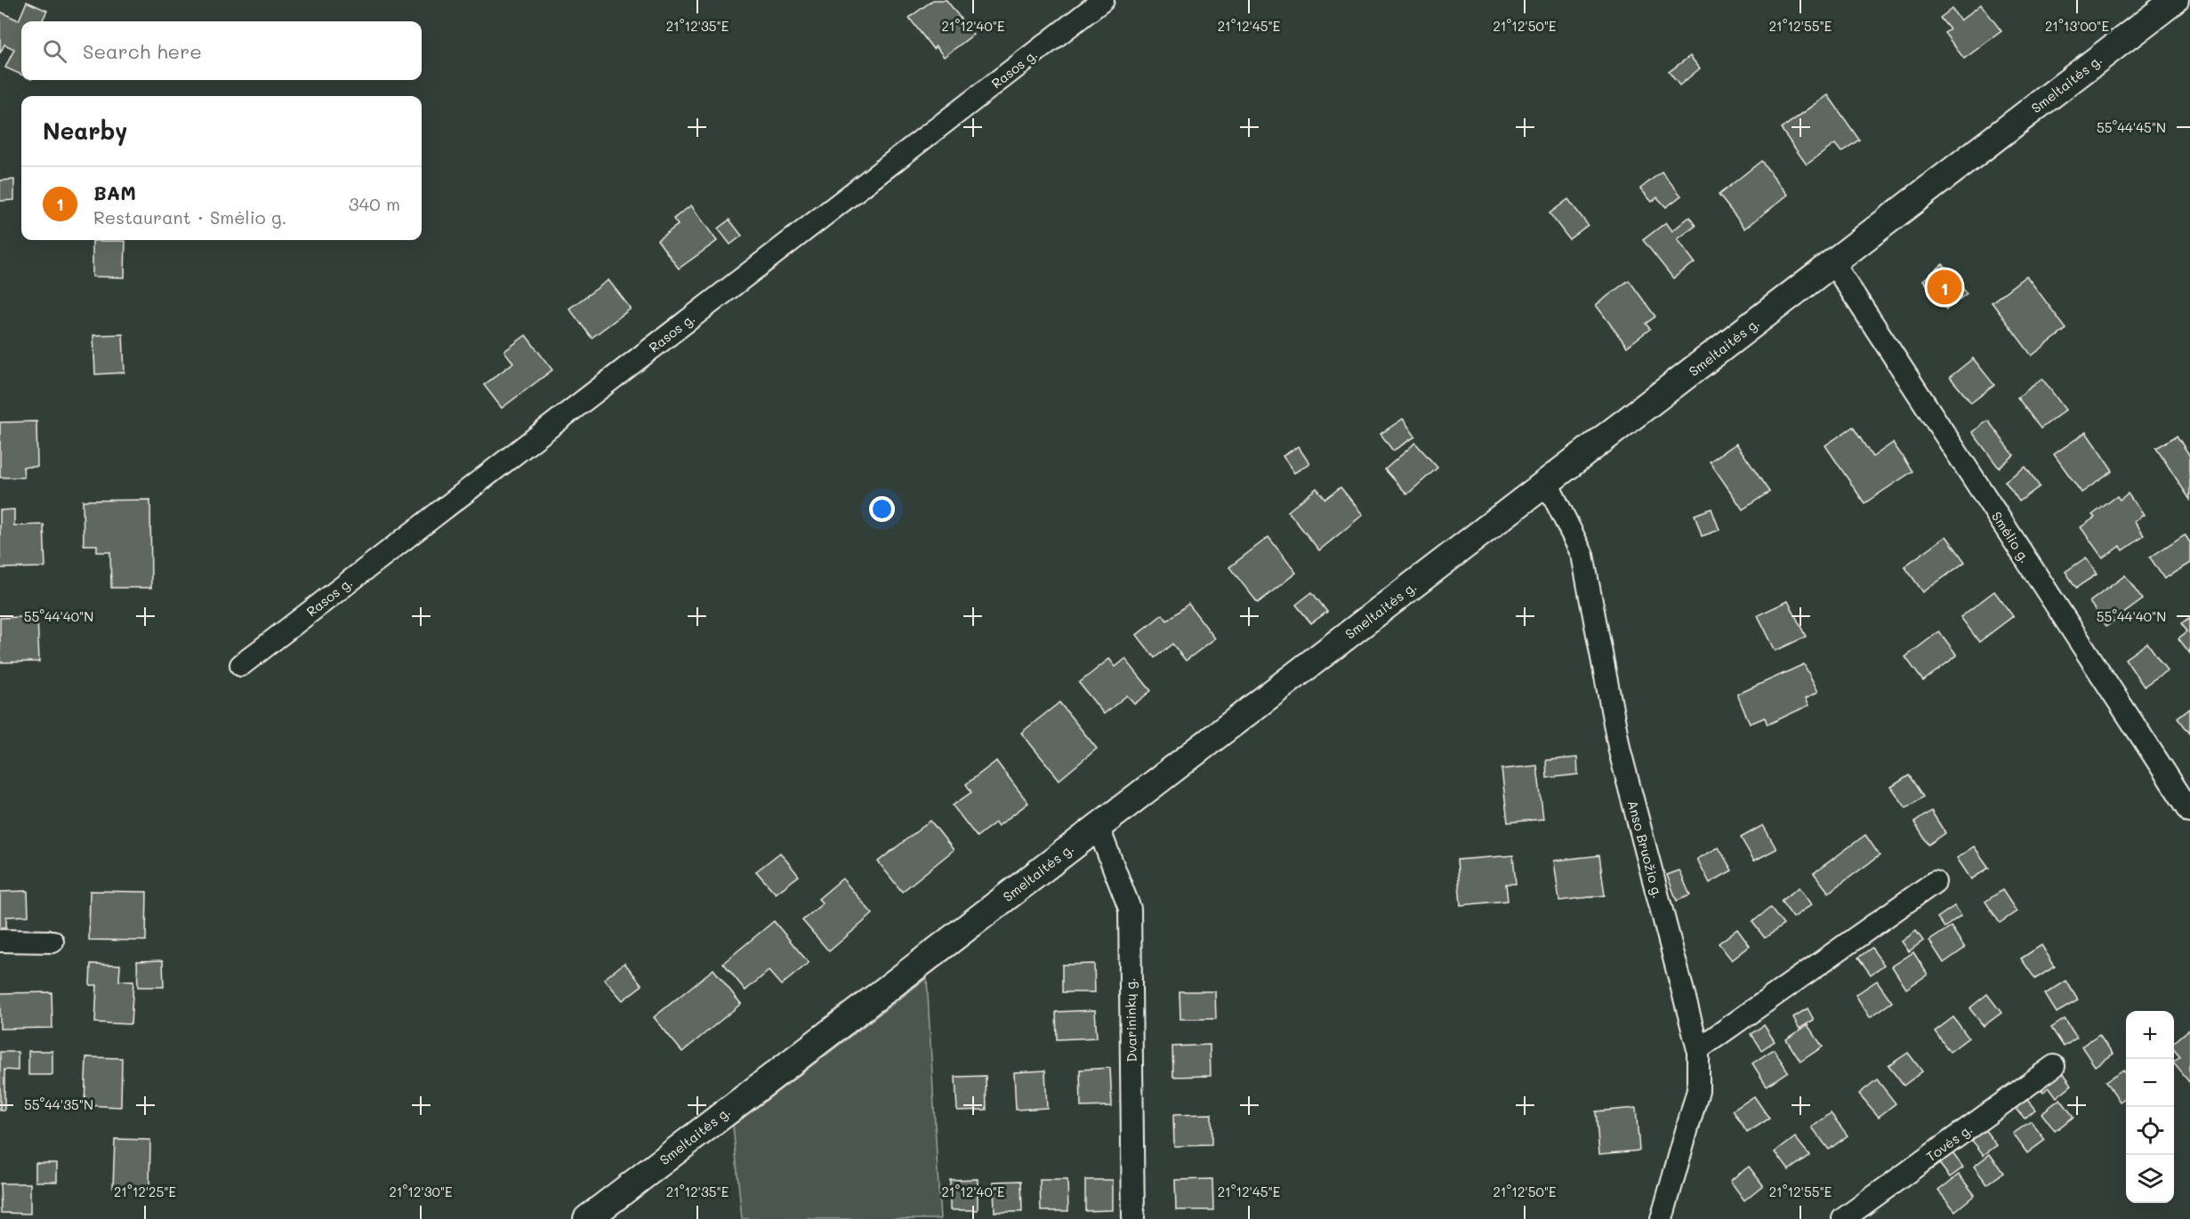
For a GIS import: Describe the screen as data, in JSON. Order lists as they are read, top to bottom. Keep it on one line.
{"streets":{"main road":["Smeltaitės g."],"street":["Rasos g.","Smėlio g.","Anso Bruožio g.","Dvarininkų g.","Tovės g."]},"crossings":[["Smeltaitės g.","Smėlio g."],["Smeltaitės g.","Anso Bruožio g."],["Smeltaitės g.","Dvarininkų g."]],"page":{"search":"Search here","heading":"Nearby","list":[{"mark":"1","name":"BAM","note":"Restaurant · Smėlio g.","value":"340 m"}],"pins":"1","map_buttons":["+","−"]},"coordinates":["21°12'35\"E","21°12'40\"E","21°12'45\"E","21°12'50\"E","21°12'55\"E","21°13'00\"E","55°44'45\"N","55°44'40\"N","55°44'35\"N","21°12'25\"E","21°12'30\"E"]}
